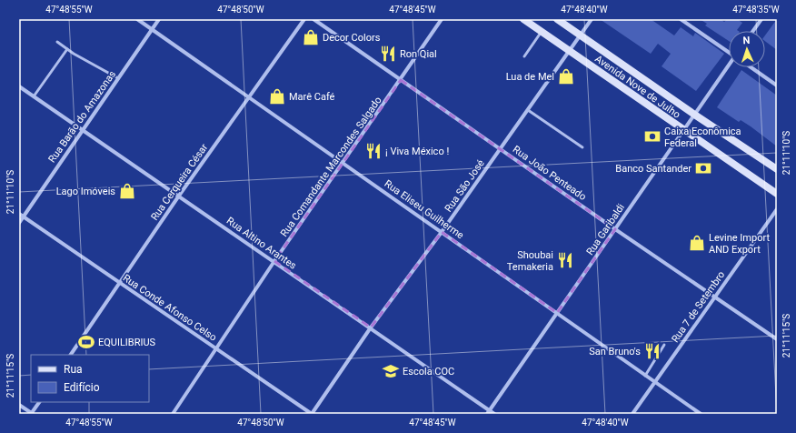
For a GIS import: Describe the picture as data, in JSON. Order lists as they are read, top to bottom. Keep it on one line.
{"streets":{"main road":["Avenida Nove de Julho"],"street":["Rua Barão do Amazonas","Rua Comandante Marcondes Salgado","Rua João Penteado","Rua Cerqueira César","Rua São José","Rua Eliseu Guilherme","Rua Garibaldi","Rua Altino Arantes","Rua 7 de Setembro","Rua Conde Afonso Celso"]},"crossings":[["Avenida Nove de Julho","Rua São José"],["Avenida Nove de Julho","Rua Garibaldi"],["Rua Barão do Amazonas","Rua Eliseu Guilherme"],["Rua Barão do Amazonas","Rua Altino Arantes"],["Rua Barão do Amazonas","Rua Conde Afonso Celso"],["Rua Comandante Marcondes Salgado","Rua João Penteado"],["Rua Comandante Marcondes Salgado","Rua Eliseu Guilherme"],["Rua Comandante Marcondes Salgado","Rua Altino Arantes"],["Rua Comandante Marcondes Salgado","Rua Conde Afonso Celso"],["Rua João Penteado","Rua São José"],["Rua João Penteado","Rua Garibaldi"],["Rua João Penteado","Rua 7 de Setembro"],["Rua Cerqueira César","Rua Eliseu Guilherme"],["Rua Cerqueira César","Rua Altino Arantes"],["Rua Cerqueira César","Rua Conde Afonso Celso"],["Rua São José","Rua Eliseu Guilherme"],["Rua São José","Rua Altino Arantes"],["Rua São José","Rua Conde Afonso Celso"],["Rua Eliseu Guilherme","Rua Garibaldi"],["Rua Eliseu Guilherme","Rua 7 de Setembro"],["Rua Garibaldi","Rua Altino Arantes"]],"places":{"shop":["Decor Colors","Lua de Mel","Marê Café","Lago Imóveis","Levine Import AND Export"],"restaurant":["Ron Qial","¡ Viva México !","Shoubai Temakeria","San Bruno's"],"bank":["Caixa Econômica Federal","Banco Santander"],"sports":["EQUILIBRIUS"],"school or university":["Escola COC"]},"legend":["Rua","Edifício"],"north":"top","coordinates":["47°48'55\"W","47°48'50\"W","47°48'45\"W","47°48'40\"W","47°48'35\"W","21°11'10\"S","21°11'15\"S"]}
